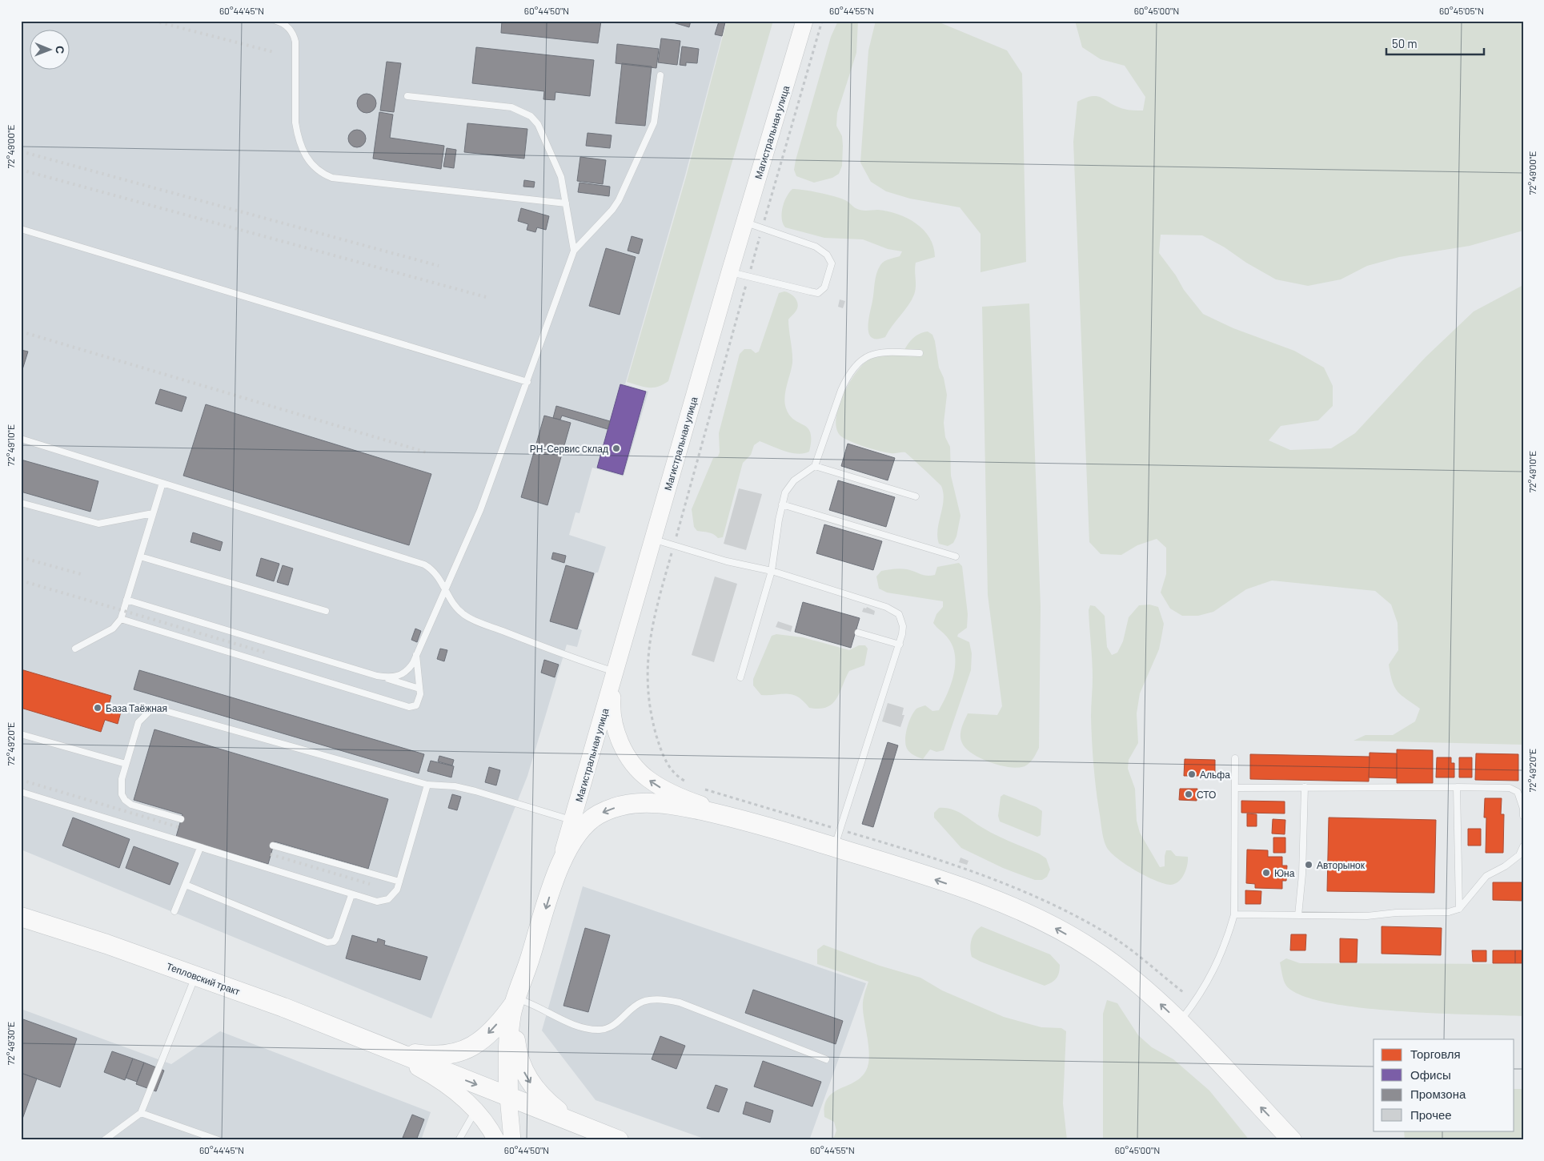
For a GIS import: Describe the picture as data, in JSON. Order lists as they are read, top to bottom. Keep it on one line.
{"streets":{"main road":["Магистральная улица","Тепловский тракт"]},"places":["РН-Сервис Cклад","База Таёжная","Альфа","СТО","Авторынок","Юна"],"legend":["Торговля","Офисы","Промзона","Прочее"],"scale_bar":"50 m","north":"right","coordinates":["60°44'45\"N","60°44'50\"N","60°44'55\"N","60°45'00\"N","60°45'05\"N","72°49'00\"E","72°49'10\"E","72°49'20\"E","72°49'30\"E"]}
